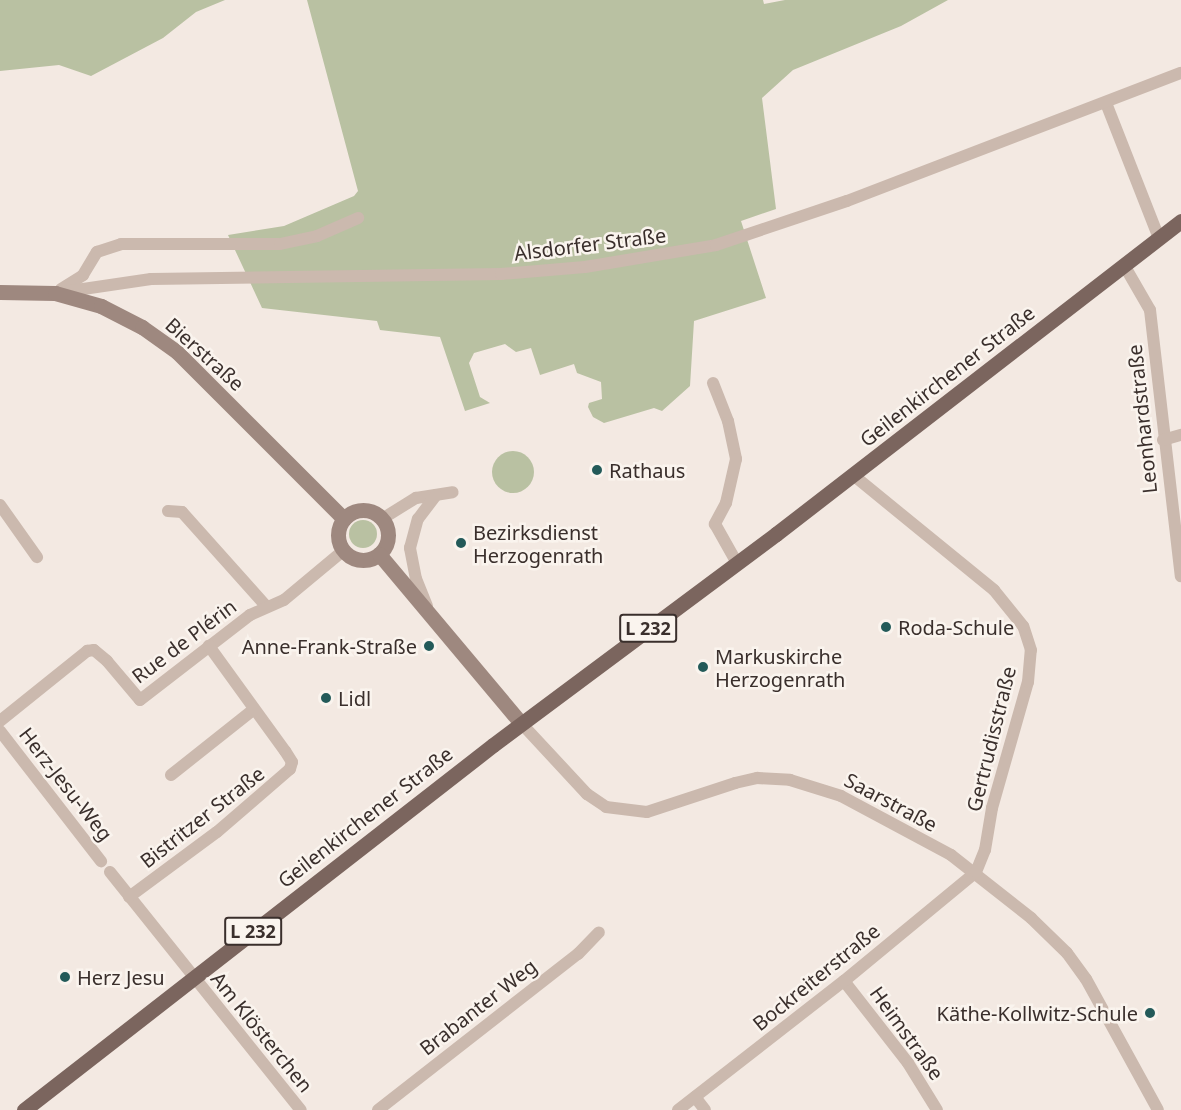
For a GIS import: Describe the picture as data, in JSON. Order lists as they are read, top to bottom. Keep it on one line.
{"streets":{"main road":["Bierstraße","Geilenkirchener Straße","L 232"],"street":["Alsdorfer Straße","Leonhardstraße","Rue de Plérin","Gertrudisstraße","Herz-Jesu-Weg","Saarstraße","Bistritzer Straße","Bockreiterstraße","Brabanter Weg","Am Klösterchen","Heimstraße"]},"crossings":[["Alsdorfer Straße","Bierstraße"],["Bierstraße","Rue de Plérin"],["Geilenkirchener Straße","Leonhardstraße"],["Geilenkirchener Straße","Gertrudisstraße"],["Geilenkirchener Straße","Herz-Jesu-Weg"],["Geilenkirchener Straße","Saarstraße"],["Geilenkirchener Straße","Am Klösterchen"],["Rue de Plérin","Bistritzer Straße"],["Gertrudisstraße","Saarstraße"],["Gertrudisstraße","Bockreiterstraße"],["Herz-Jesu-Weg","Bistritzer Straße"],["Herz-Jesu-Weg","Am Klösterchen"],["Saarstraße","Bockreiterstraße"],["Bockreiterstraße","Heimstraße"]],"places":["Rathaus","Bezirksdienst Herzogenrath","Roda-Schule","Anne-Frank-Straße","Markuskirche Herzogenrath","Lidl","Herz Jesu","Käthe-Kollwitz-Schule"]}
